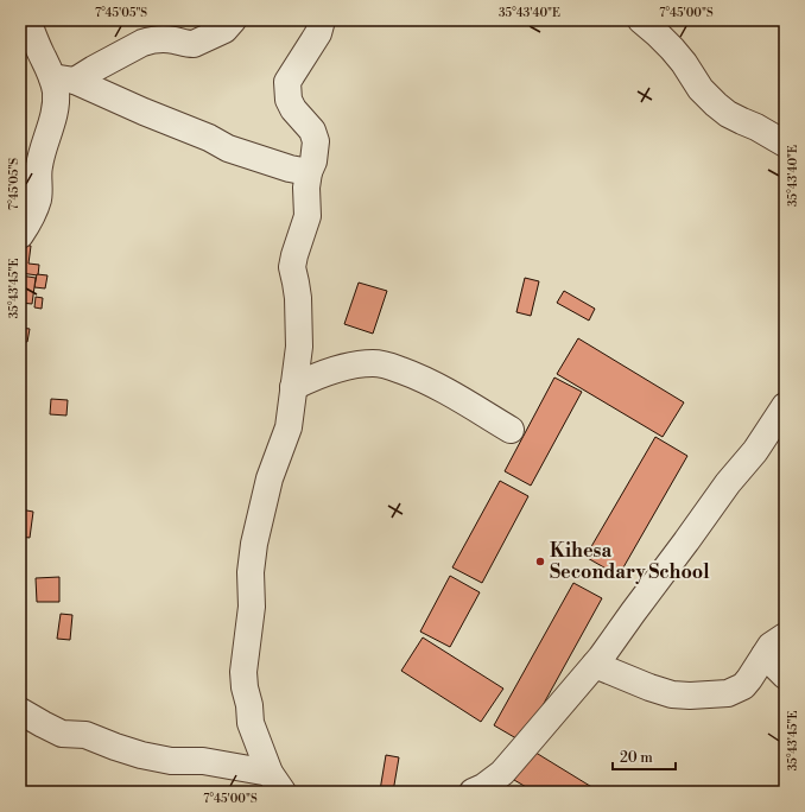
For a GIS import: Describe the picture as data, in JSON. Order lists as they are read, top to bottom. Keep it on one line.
{"places":["Kihesa Secondary School"],"scale_bar":"20 m","coordinates":["7°45'05\"S","35°43'40\"E","7°45'00\"S","35°43'45\"E"]}
